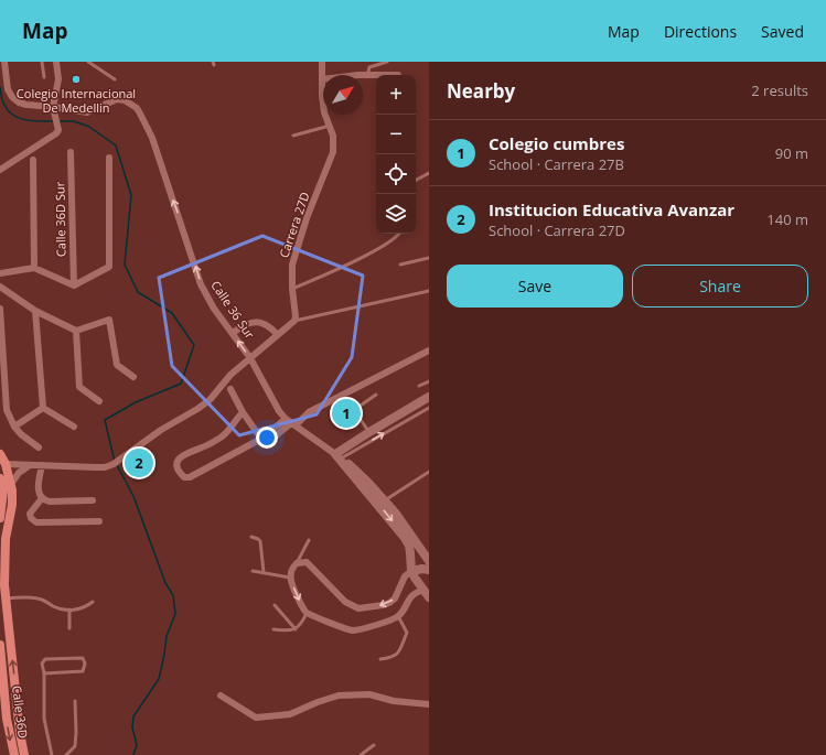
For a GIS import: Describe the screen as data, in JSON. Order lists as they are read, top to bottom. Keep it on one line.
{"streets":{"main road":["Calle 36D"],"street":["Calle 36D Sur","Carrera 27D","Calle 36 Sur"]},"places":["Colegio Internacional De Medellin"],"north":"top right","page":{"header":"Map","nav":["Map","Directions","Saved"],"heading":["Nearby","2 results"],"map_buttons":["+","−"],"list":[{"mark":"1","name":"Colegio cumbres","note":"School · Carrera 27B","value":"90 m"},{"mark":"2","name":"Institucion Educativa Avanzar","note":"School · Carrera 27D","value":"140 m"}],"buttons":["Save","Share"],"pins":["1","2"]}}
